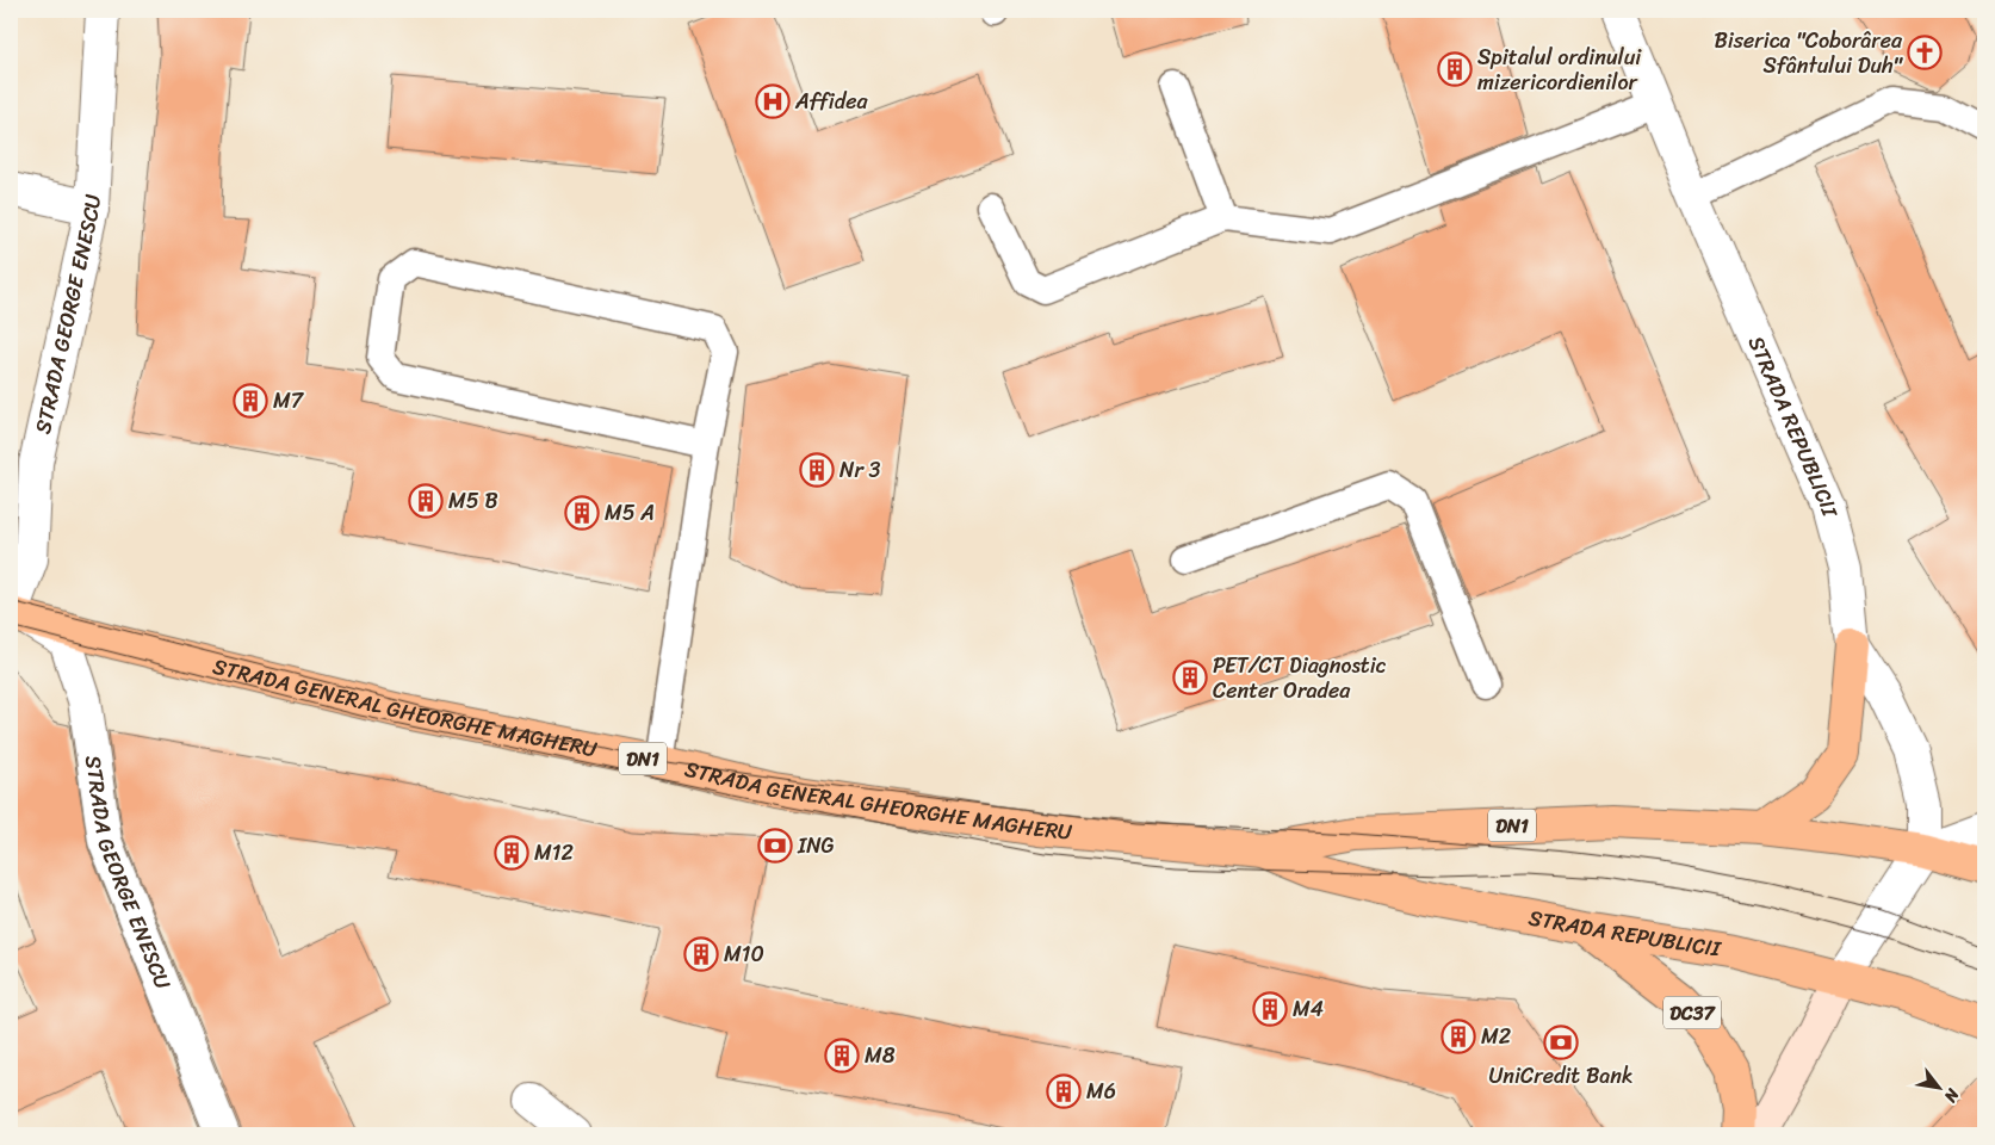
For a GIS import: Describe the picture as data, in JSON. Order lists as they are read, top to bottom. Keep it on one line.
{"streets":{"main road":["STRADA REPUBLICII","STRADA GENERAL GHEORGHE MAGHERU","DN1","DC37"],"street":["STRADA GEORGE ENESCU"]},"crossings":[["STRADA GEORGE ENESCU","STRADA GENERAL GHEORGHE MAGHERU"],["STRADA REPUBLICII","STRADA GENERAL GHEORGHE MAGHERU"],["STRADA REPUBLICII","DN1"],["STRADA REPUBLICII","DC37"],["STRADA GENERAL GHEORGHE MAGHERU","DN1"]],"places":{"church":["Biserica \"Coborârea Sfântului Duh\""],"building":["Spitalul ordinului mizericordienilor","M7","Nr 3","M5 B","M5 A","PET/CT Diagnostic Center Oradea","M12","M10","M4","M2","M8","M6"],"hospital":["Affidea"],"bank":["ING","UniCredit Bank"]},"north":"bottom right"}
